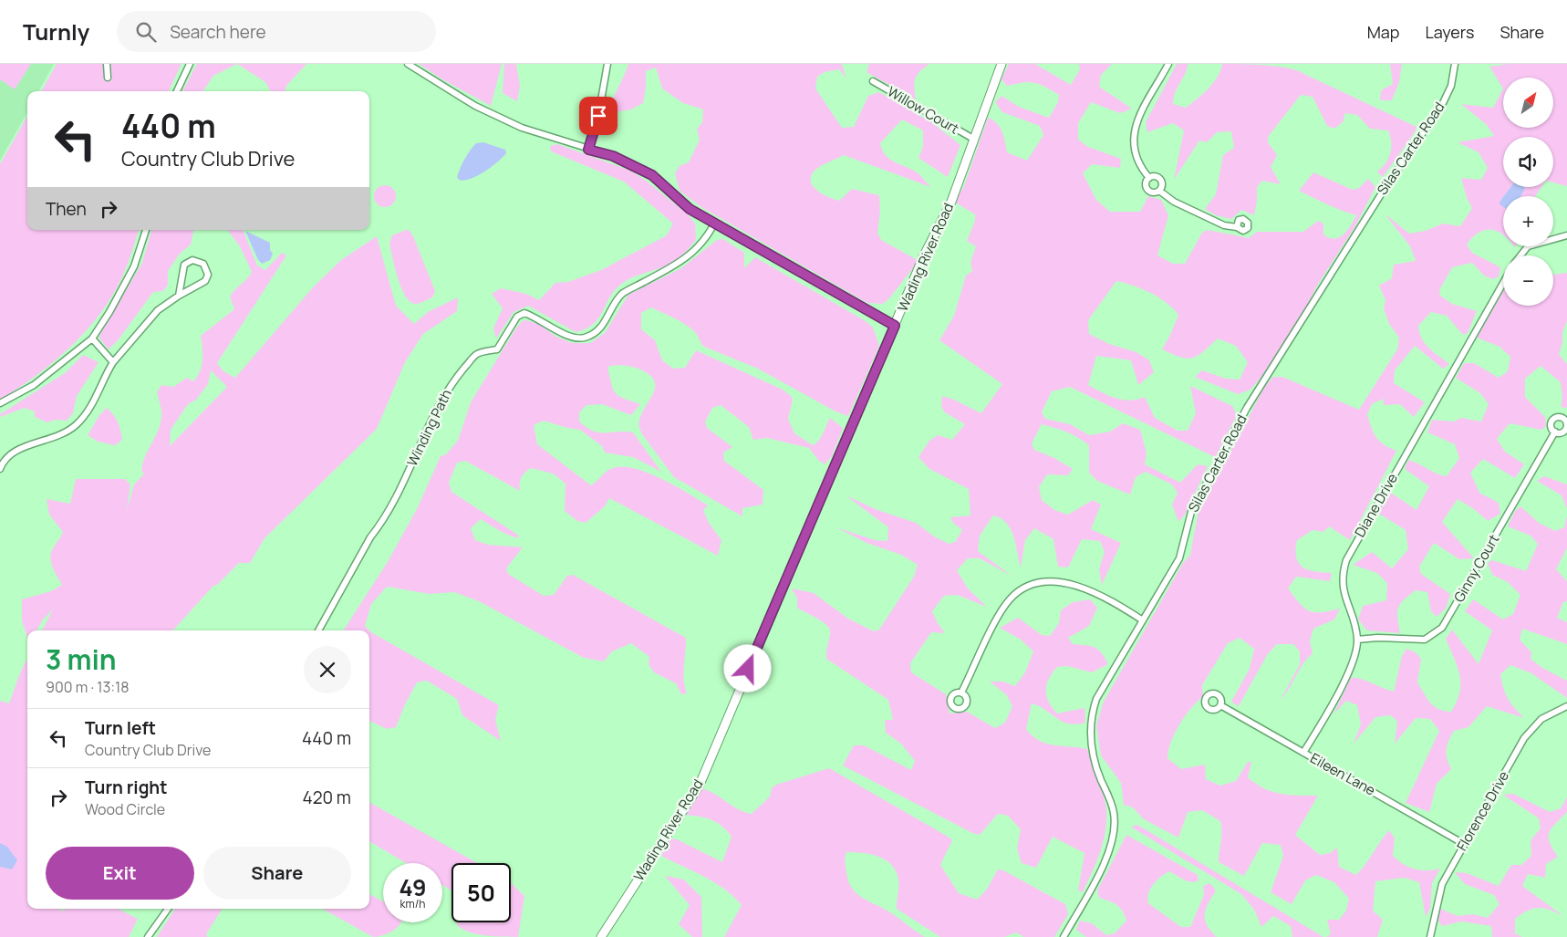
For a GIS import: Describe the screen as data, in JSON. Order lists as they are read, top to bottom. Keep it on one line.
{"streets":{"main road":["Wading River Road"],"street":["Willow Court","Silas Carter Road","Winding Path","Diane Drive","Ginny Court","Eileen Lane","Florence Drive"]},"crossings":[["Willow Court","Wading River Road"],["Diane Drive","Ginny Court"],["Diane Drive","Eileen Lane"],["Eileen Lane","Florence Drive"]],"north":"top right","page":{"header":"Turnly","search":"Search here","nav":["Map","Layers","Share"],"map_buttons":["+","−"],"turn":["440 m","Country Club Drive"],"then":"Then","heading":["3 min","900 m · 13:18"],"list":[{"name":"Turn left","note":"Country Club Drive","value":"440 m"},{"name":"Turn right","note":"Wood Circle","value":"420 m"}],"buttons":["Exit","Share"],"speed":"49 km/h","limit":"50"}}
